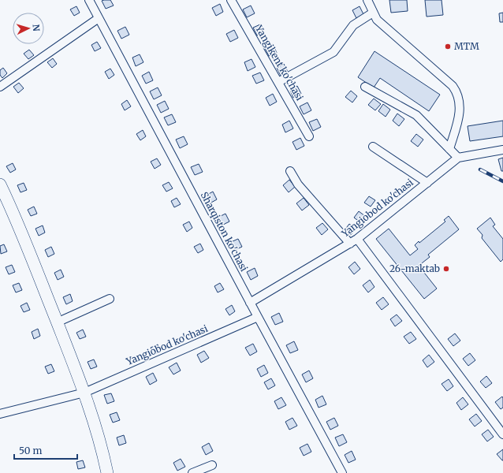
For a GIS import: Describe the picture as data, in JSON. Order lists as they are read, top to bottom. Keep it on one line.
{"streets":{"street":["Yangikent ko'chasi","Yangiobod ko'chasi","Sharqiston ko'chasi"]},"crossings":[["Yangiobod ko'chasi","Sharqiston ko'chasi"]],"places":["MTM","26-maktab"],"scale_bar":"50 m","north":"right"}
